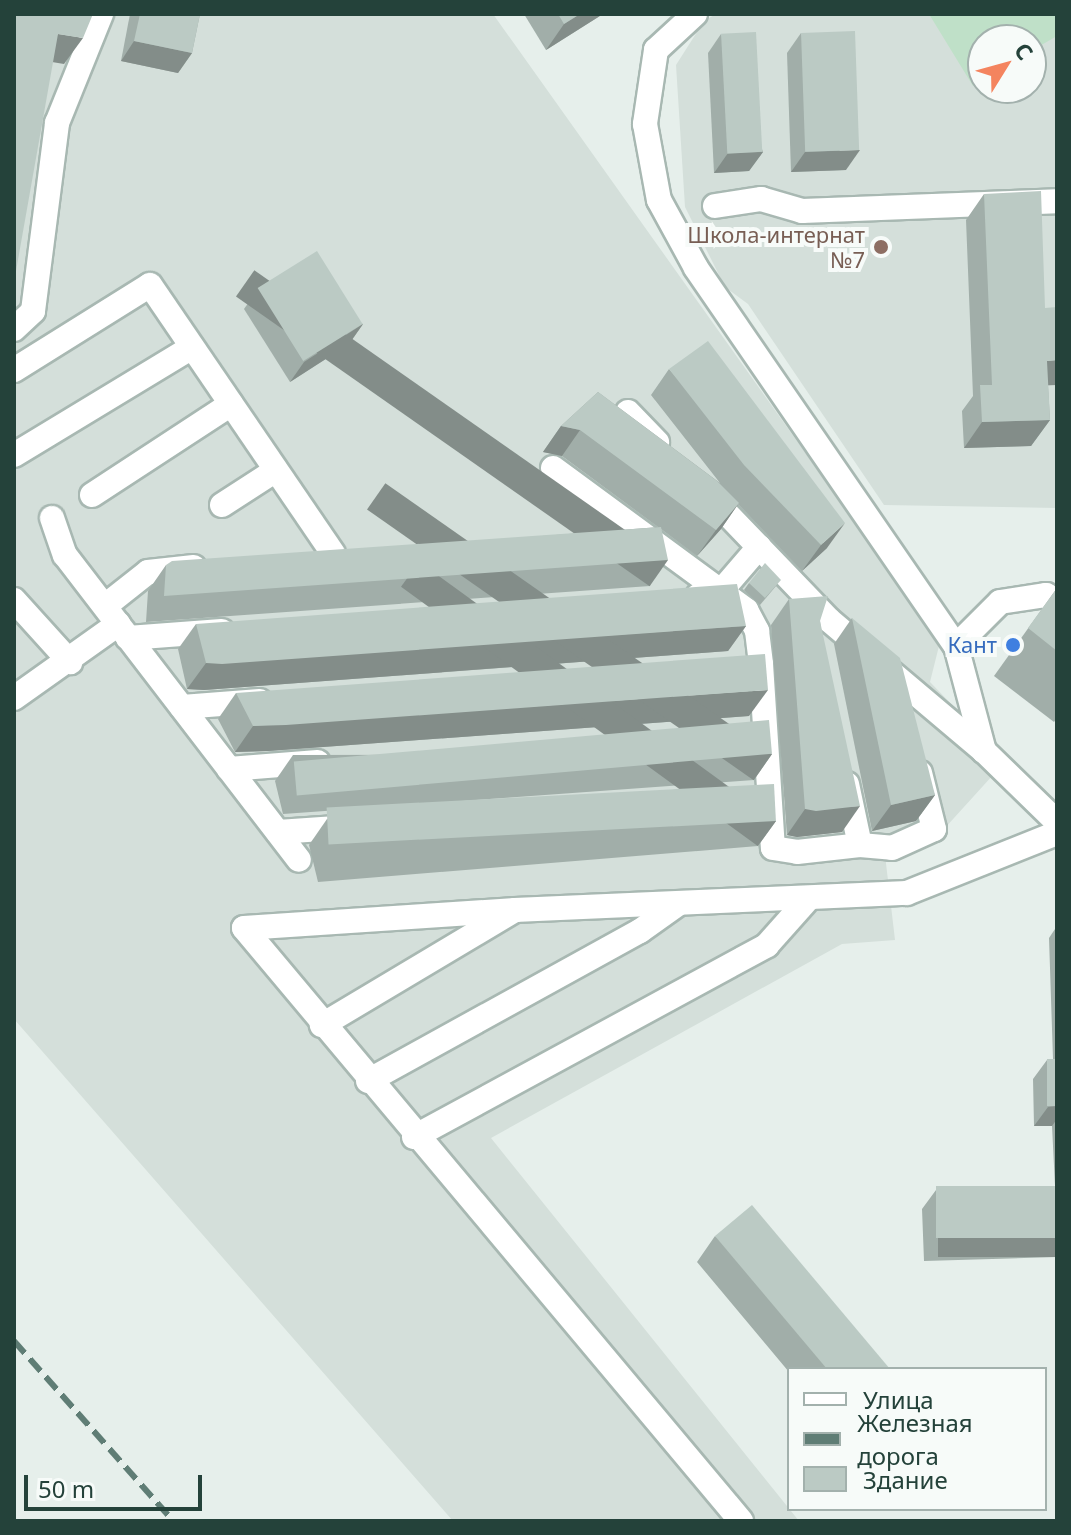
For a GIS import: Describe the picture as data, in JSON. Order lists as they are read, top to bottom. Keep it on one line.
{"places":["Школа-интернат №7","Кант"],"legend":["Улица","Железная дорога","Здание"],"scale_bar":"50 m","north":"top right"}
